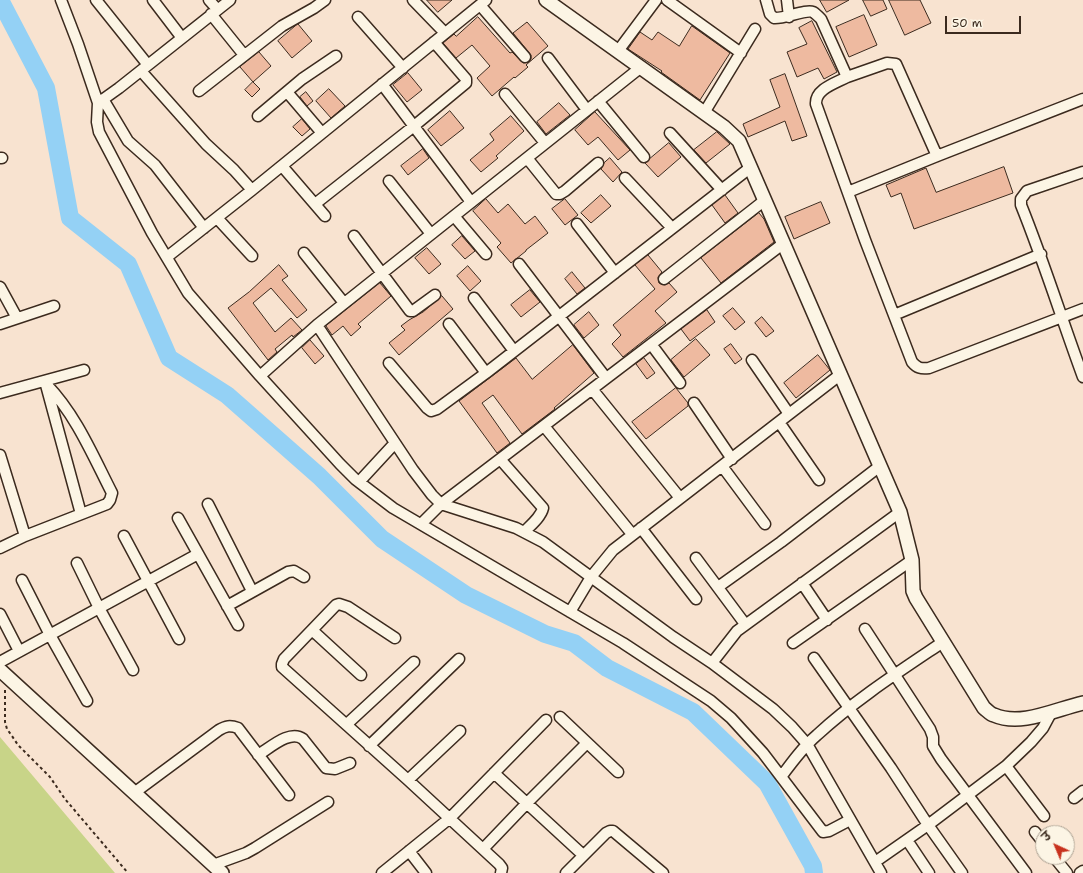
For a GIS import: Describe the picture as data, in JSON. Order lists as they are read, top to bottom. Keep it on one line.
{"scale_bar":"50 m","north":"top left"}
